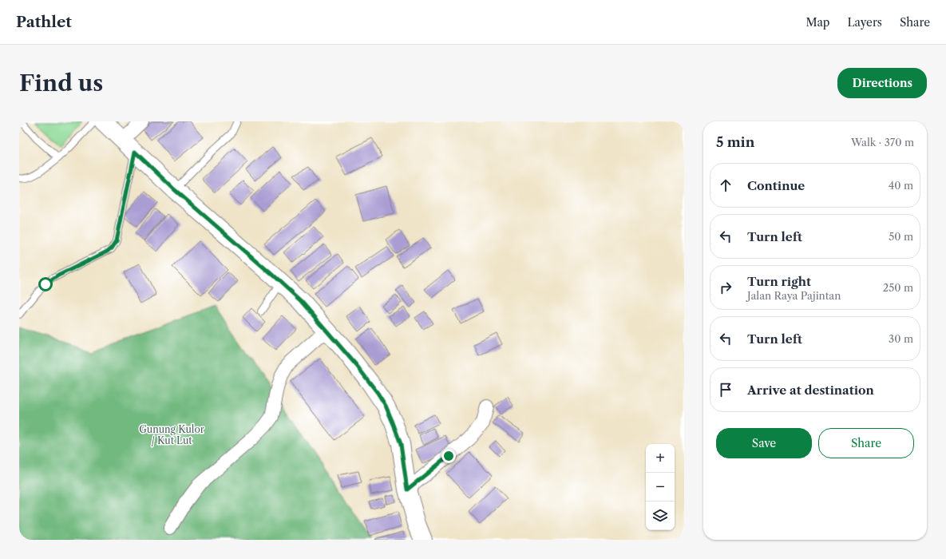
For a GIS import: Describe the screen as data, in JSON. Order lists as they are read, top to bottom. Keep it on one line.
{"parks":["Gunung Kulor / Kut Lut"],"page":{"header":"Pathlet","nav":["Map","Layers","Share"],"buttons":["Directions",["Save","Share"]],"title":"Find us","heading":["5 min","Walk · 370 m"],"list":[["Continue","40 m"],["Turn left","50 m"],["Turn right","Jalan Raya Pajintan","250 m"],["Turn left","30 m"],"Arrive at destination"],"map_buttons":["+","−"]}}
